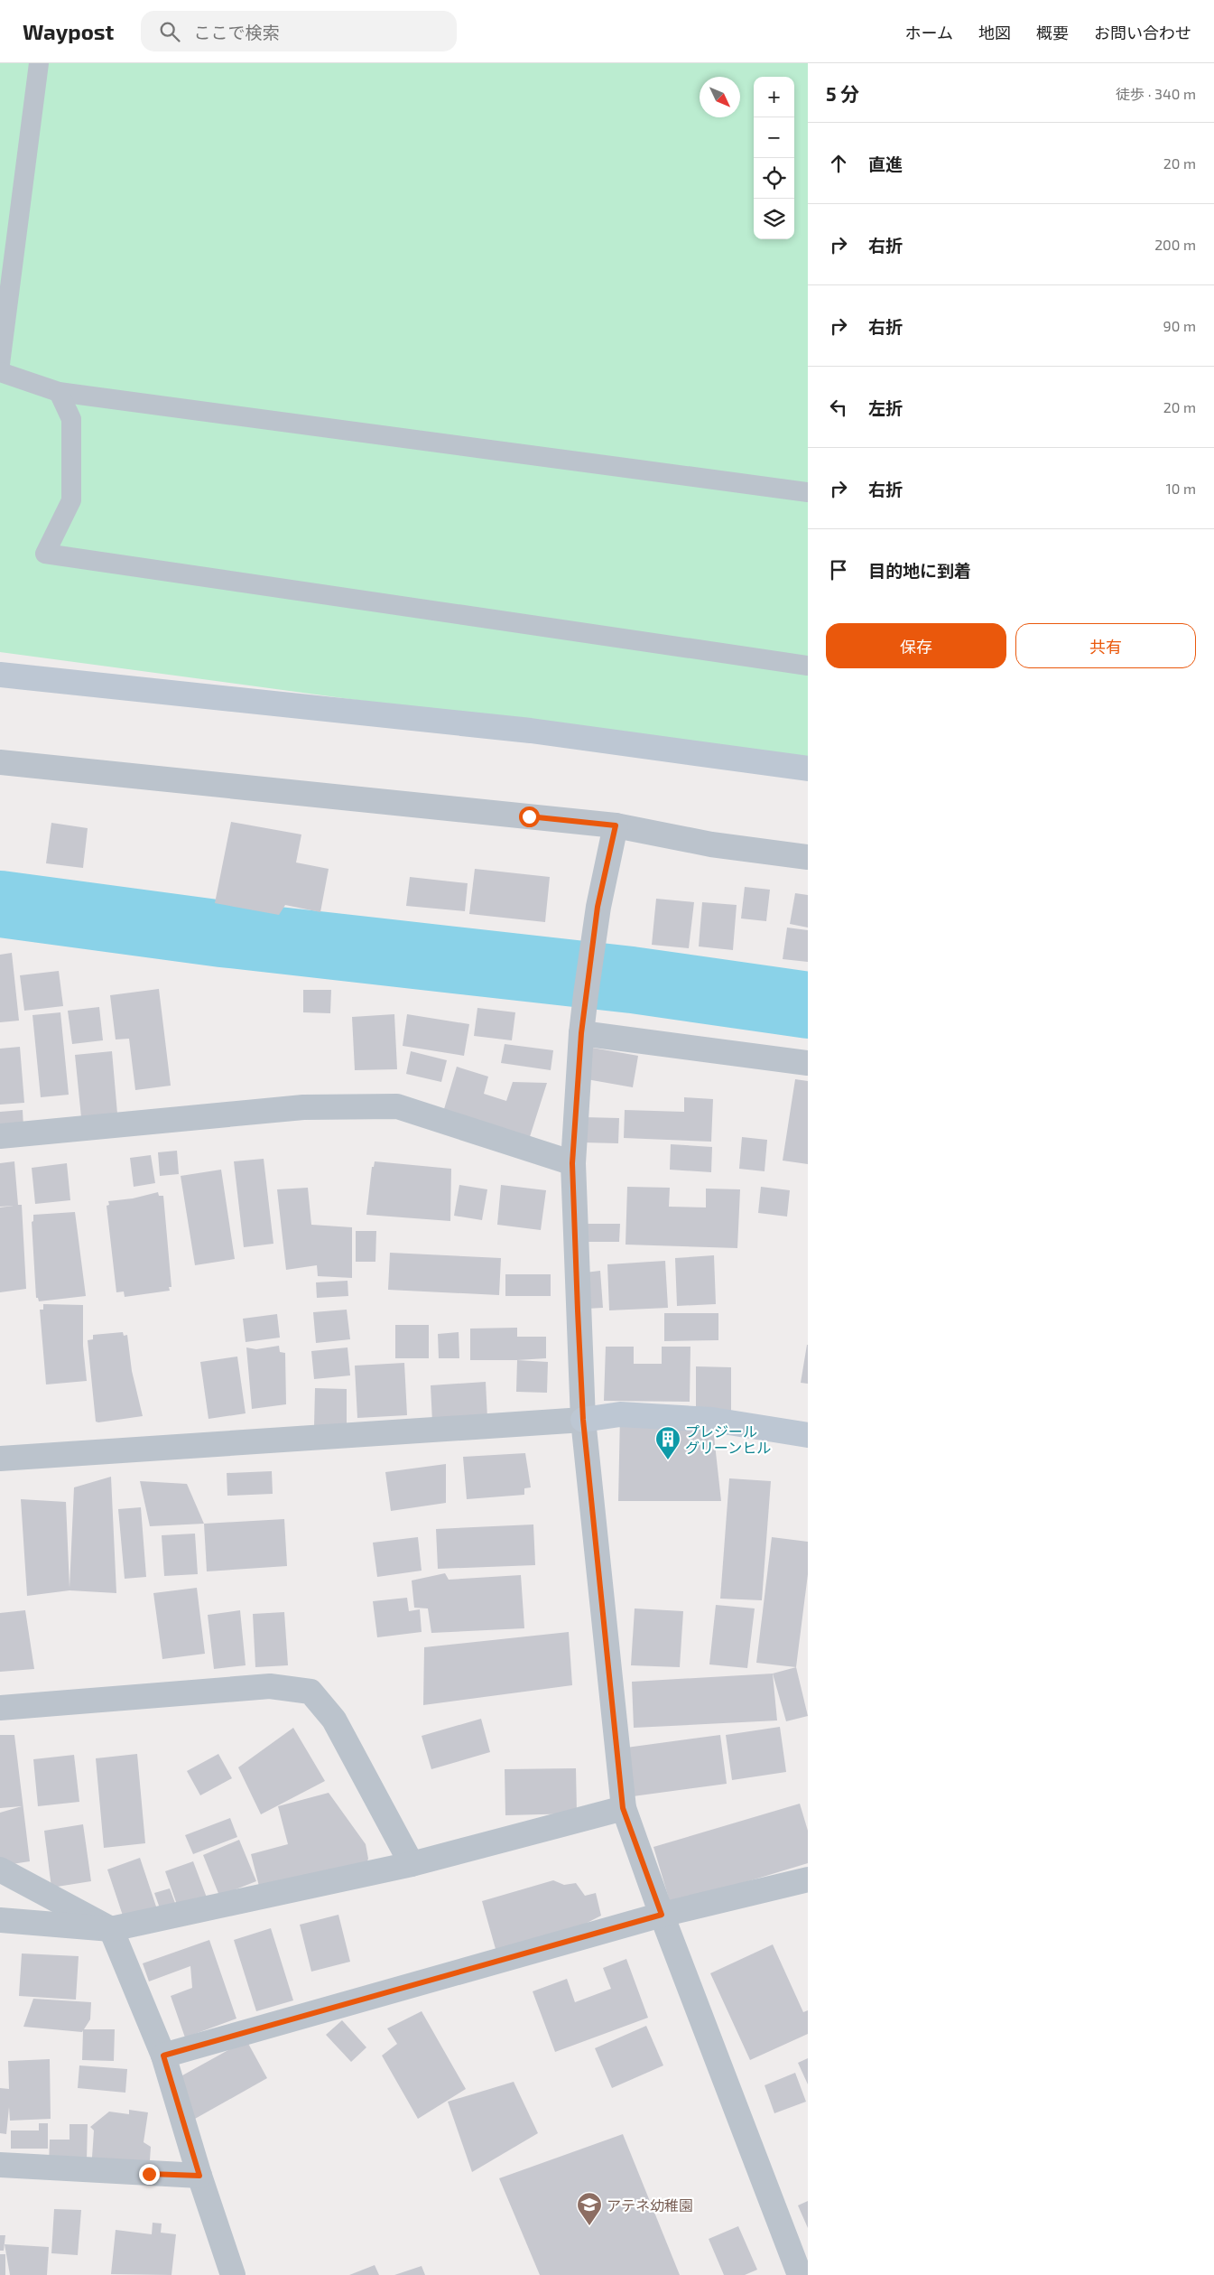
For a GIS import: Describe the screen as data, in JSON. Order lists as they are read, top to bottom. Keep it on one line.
{"places":{"building":["プレジール グリーンヒル"],"school or university":["アテネ幼稚園"]},"north":"bottom right","page":{"header":"Waypost","search":"ここで検索","nav":["ホーム","地図","概要","お問い合わせ"],"heading":["5 分","徒歩 · 340 m"],"map_buttons":["+","−"],"list":[["直進","20 m"],["右折","200 m"],["右折","90 m"],["左折","20 m"],["右折","10 m"],"目的地に到着"],"buttons":["保存","共有"]}}
